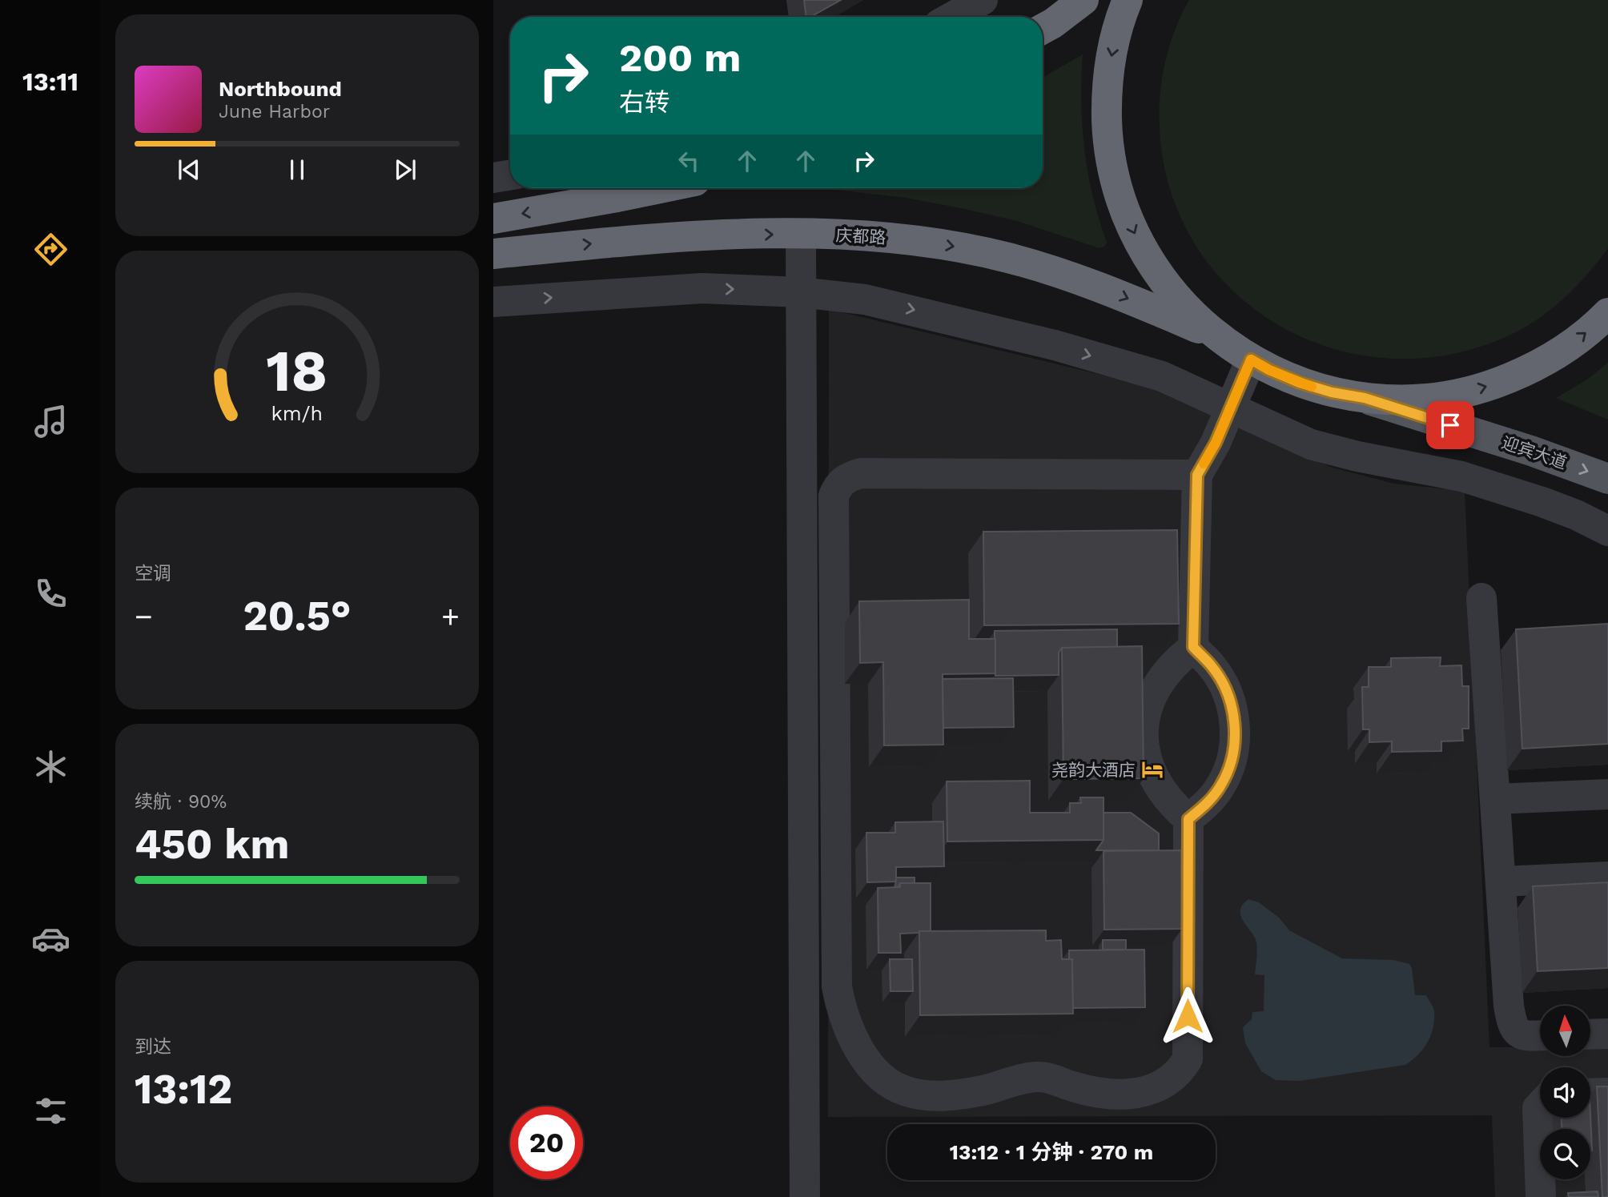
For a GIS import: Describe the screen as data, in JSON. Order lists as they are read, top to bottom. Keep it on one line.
{"streets":{"highway":["庆都路"],"main road":["迎宾大道"]},"one_way":["庆都路","迎宾大道"],"places":{"hotel":["尧韵大酒店"]},"north":"top","page":{"tabs":"13:11","turn":["200 m","右转"],"song":["Northbound","June Harbor"],"tile":["空调",["续航 · 90%","450 km"],["到达","13:12"]],"heat":["−","20.5°","+"],"limit":"20","trip":"13:12 · 1 分钟 · 270 m","gauge":["18","km/h"]}}
